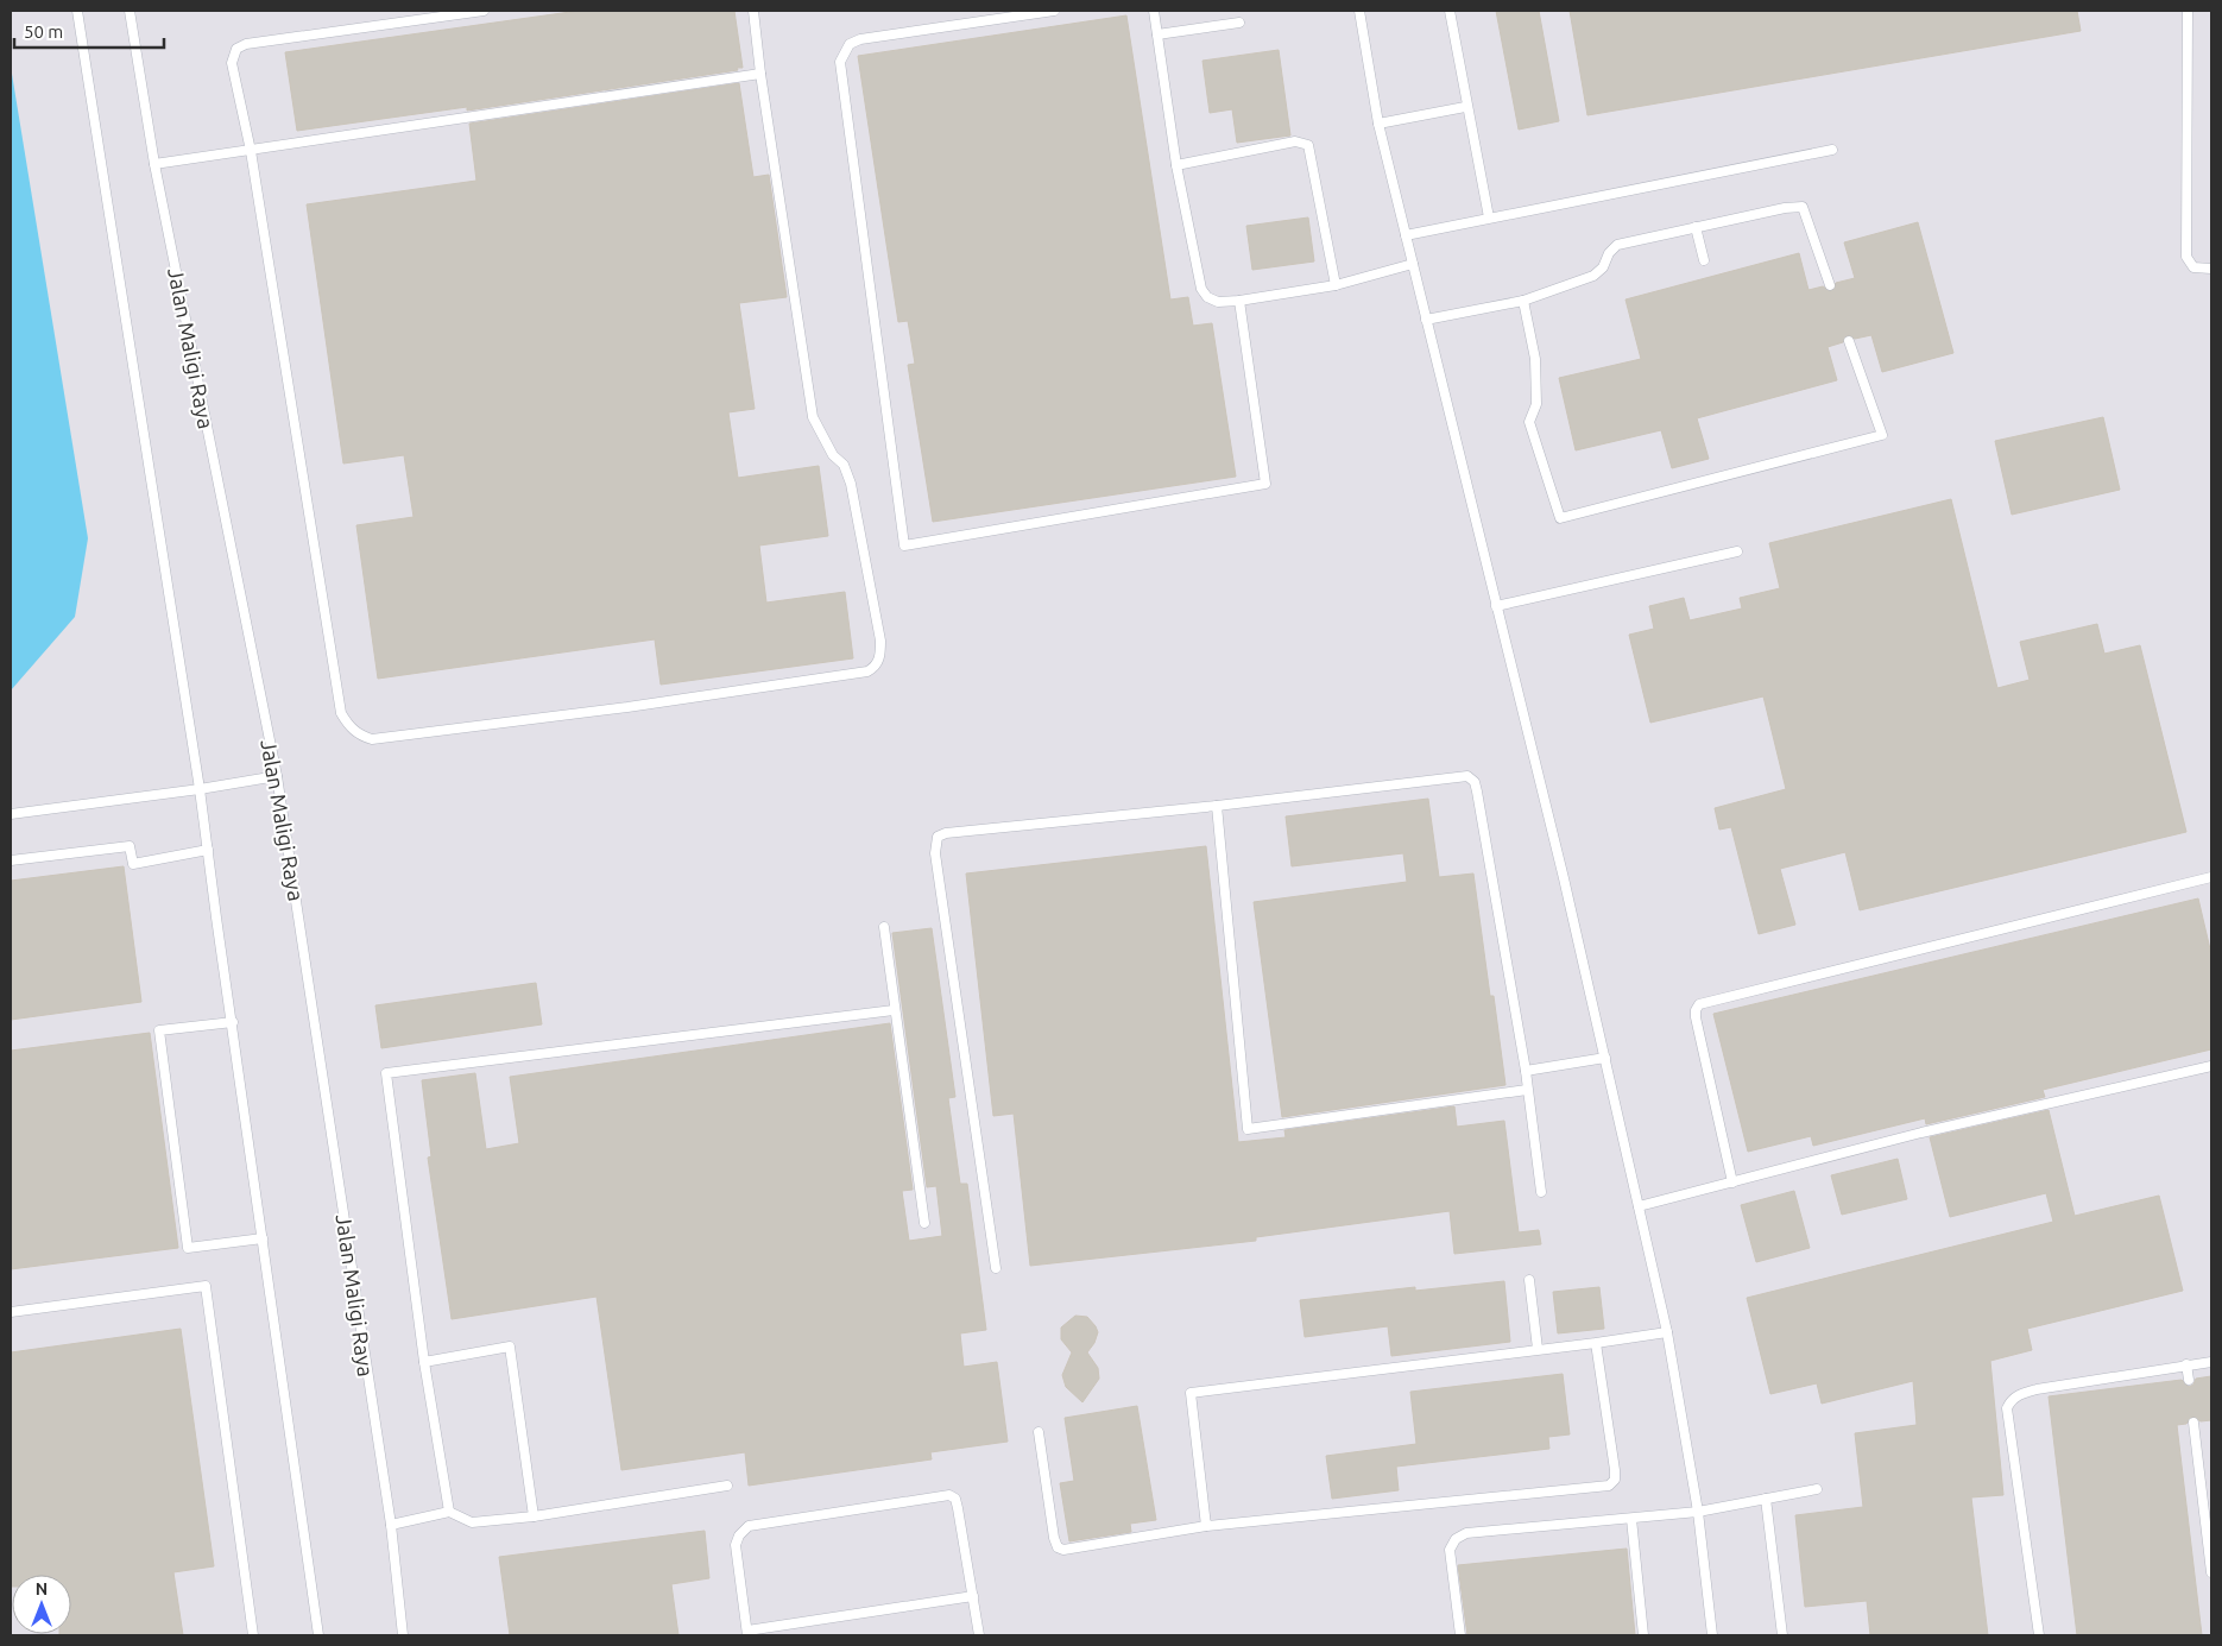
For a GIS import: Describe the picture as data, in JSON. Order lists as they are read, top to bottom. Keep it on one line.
{"streets":{"lane":["Jalan Maligi Raya"]},"scale_bar":"50 m","north":"top"}
